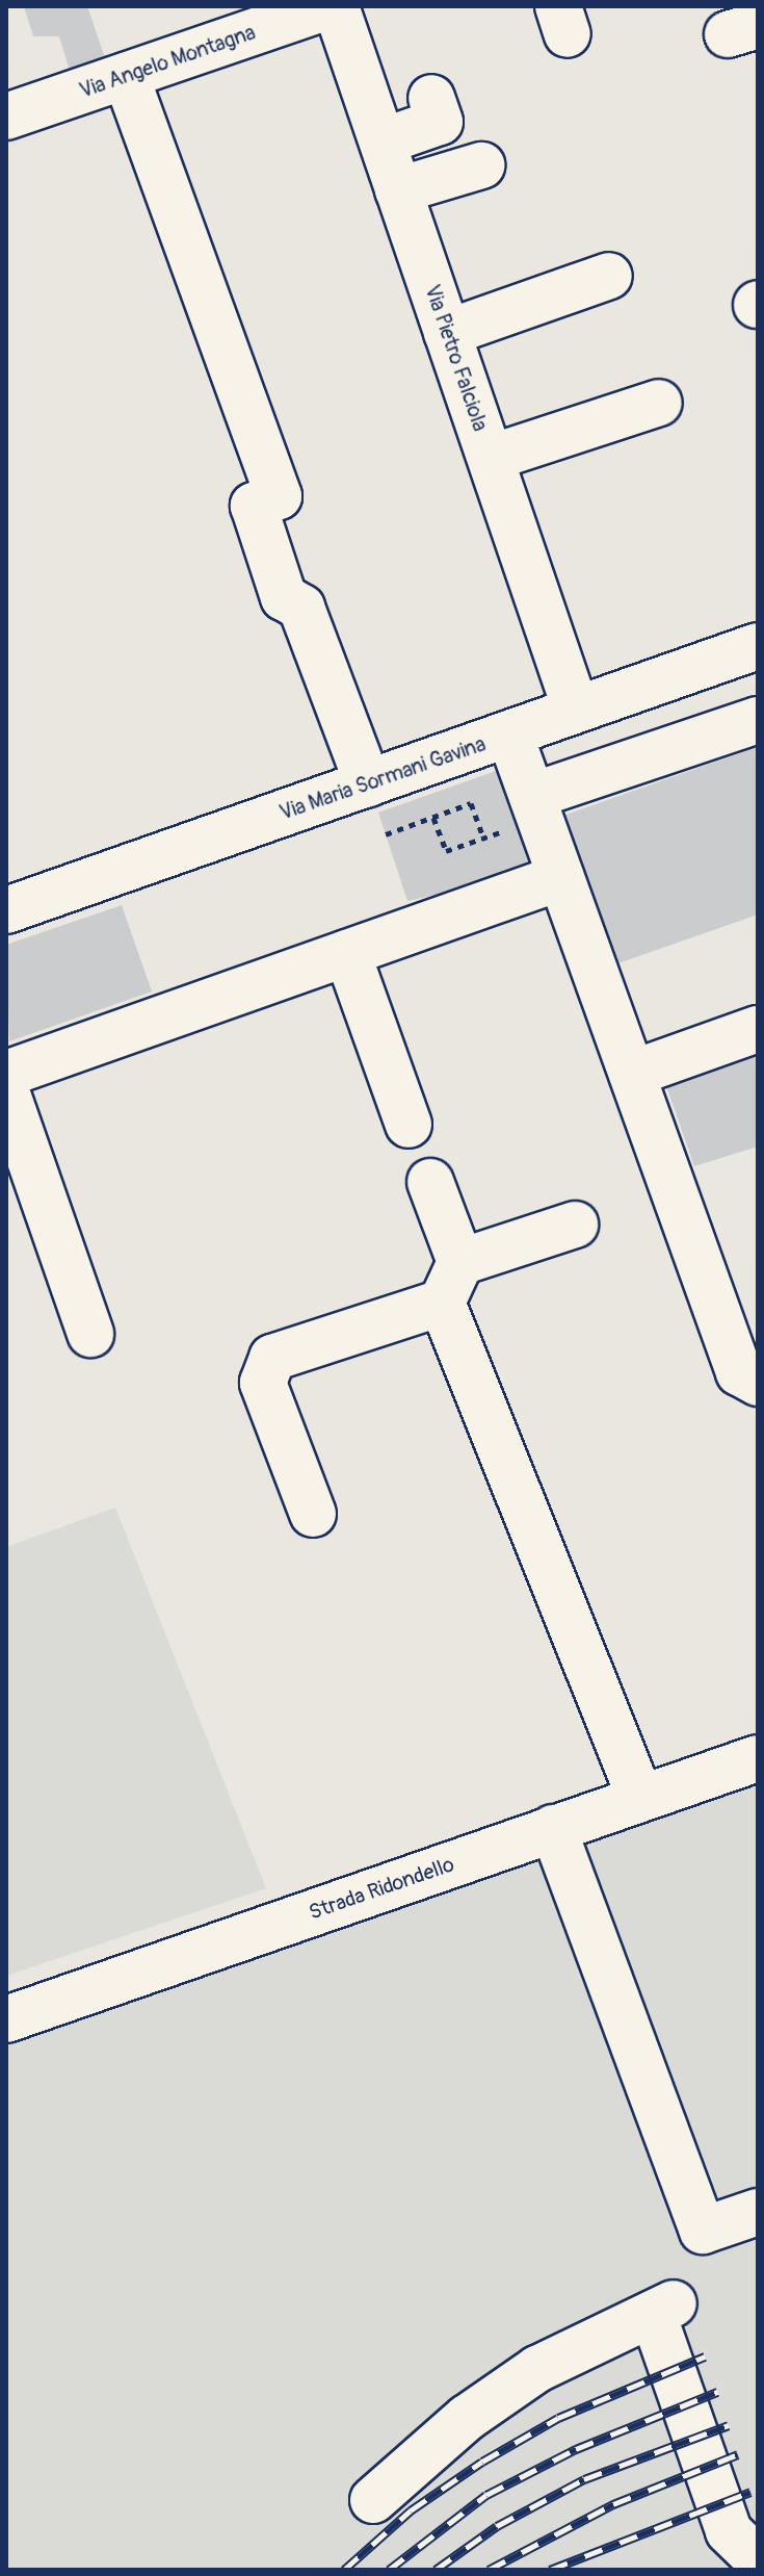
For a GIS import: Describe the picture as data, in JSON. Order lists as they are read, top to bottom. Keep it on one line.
{"streets":{"street":["Via Angelo Montagna","Via Pietro Falciola","Via Maria Sormani Gavina","Strada Ridondello"]},"crossings":[["Via Pietro Falciola","Via Maria Sormani Gavina"]]}
